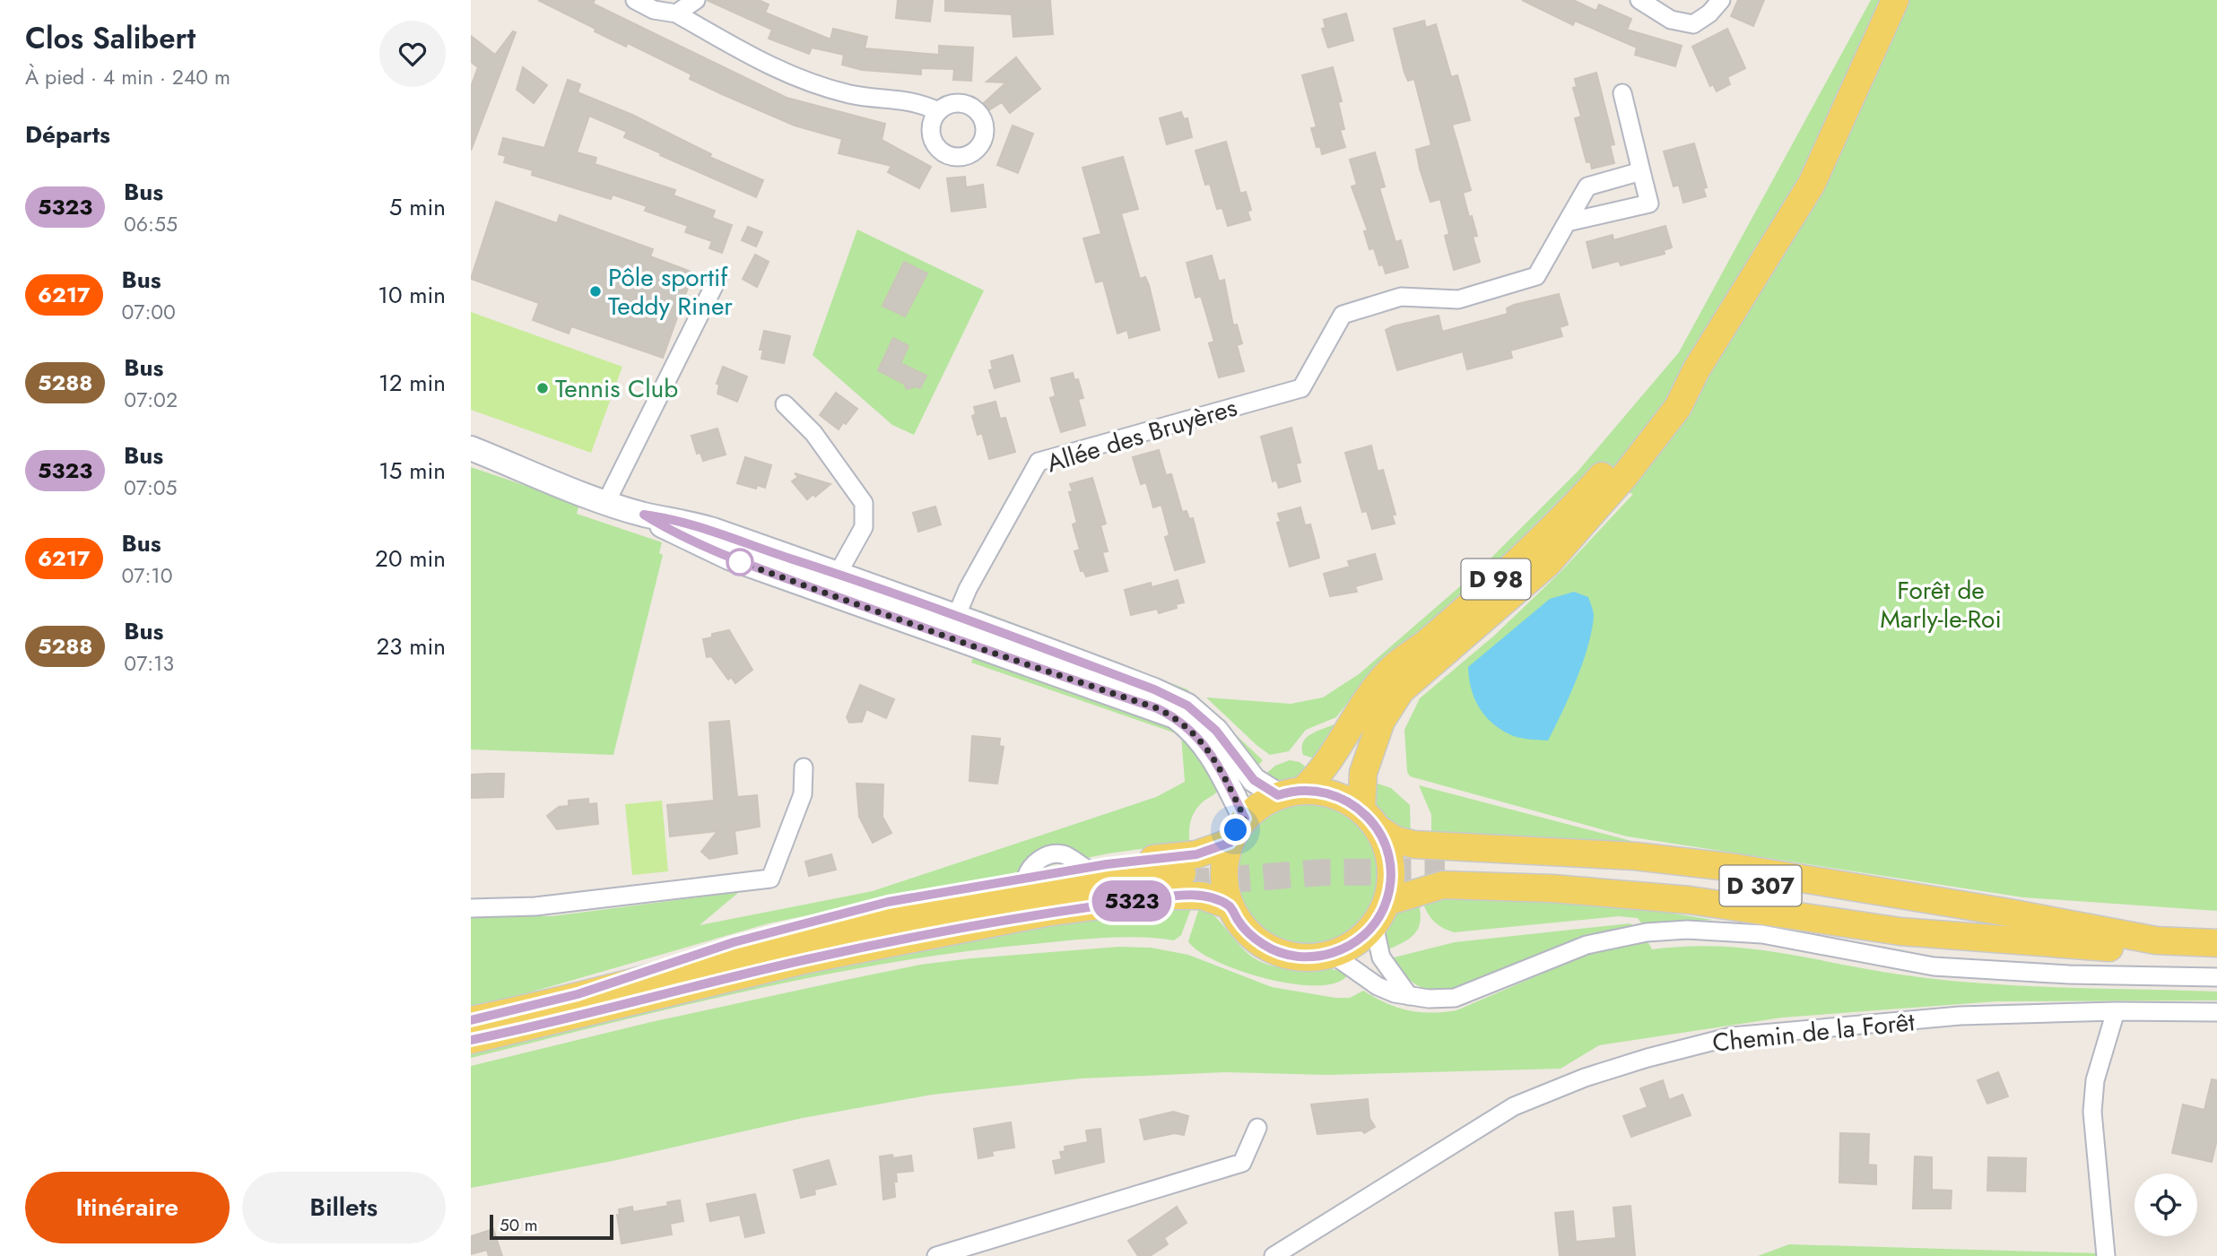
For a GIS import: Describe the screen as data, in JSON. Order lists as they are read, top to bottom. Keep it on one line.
{"streets":{"main road":["D 98","D 307"],"street":["Allée des Bruyères","Chemin de la Forêt"]},"parks":["Forêt de Marly-le-Roi"],"places":["Pôle sportif Teddy Riner","Tennis Club"],"lines":["bus line 5323"],"scale_bar":"50 m","page":{"heading":[["Clos Salibert","À pied · 4 min · 240 m"],"Départs"],"on_map":"5323","list":[{"mark":"5323","name":"Bus","note":"06:55","value":"5 min"},{"mark":"6217","name":"Bus","note":"07:00","value":"10 min"},{"mark":"5288","name":"Bus","note":"07:02","value":"12 min"},{"mark":"5323","name":"Bus","note":"07:05","value":"15 min"},{"mark":"6217","name":"Bus","note":"07:10","value":"20 min"},{"mark":"5288","name":"Bus","note":"07:13","value":"23 min"}],"buttons":["Itinéraire","Billets"],"scale":"50 m"}}
